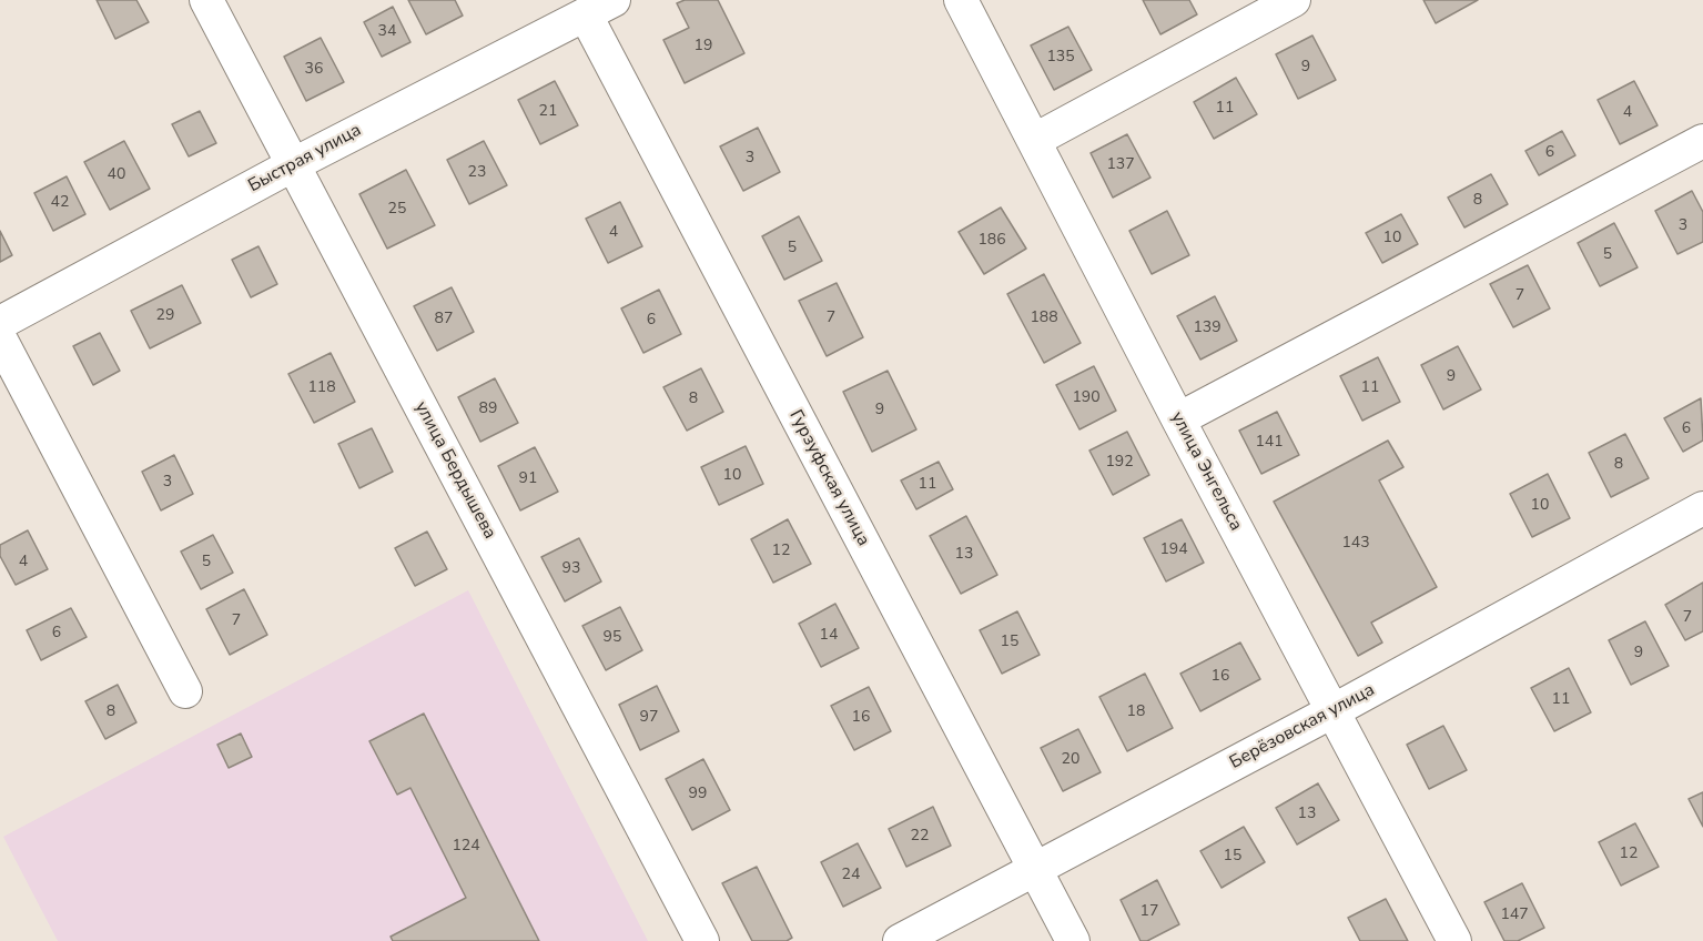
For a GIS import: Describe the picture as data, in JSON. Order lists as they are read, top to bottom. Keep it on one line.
{"streets":{"street":["Быстрая улица","улица Бердышева","улица Энгельса","Гурзуфская улица","Берёзовская улица"]},"crossings":[["Быстрая улица","улица Бердышева"],["Быстрая улица","Гурзуфская улица"],["улица Энгельса","Берёзовская улица"],["Гурзуфская улица","Берёзовская улица"]],"house_numbers":["34","19","135","9","36","11","21","4","6","3","137","23","40","8","42","25","3","4","10","186","5","5","7","29","7","188","87","6","139","9","118","11","190","8","89","9","6","141","192","8","10","91","3","11","10","143","194","12","13","4","5","93","7","7","6","14","95","15","9","16","11","8","18","97","16","20","99","13","22","124","12","15","24","17","147"]}
